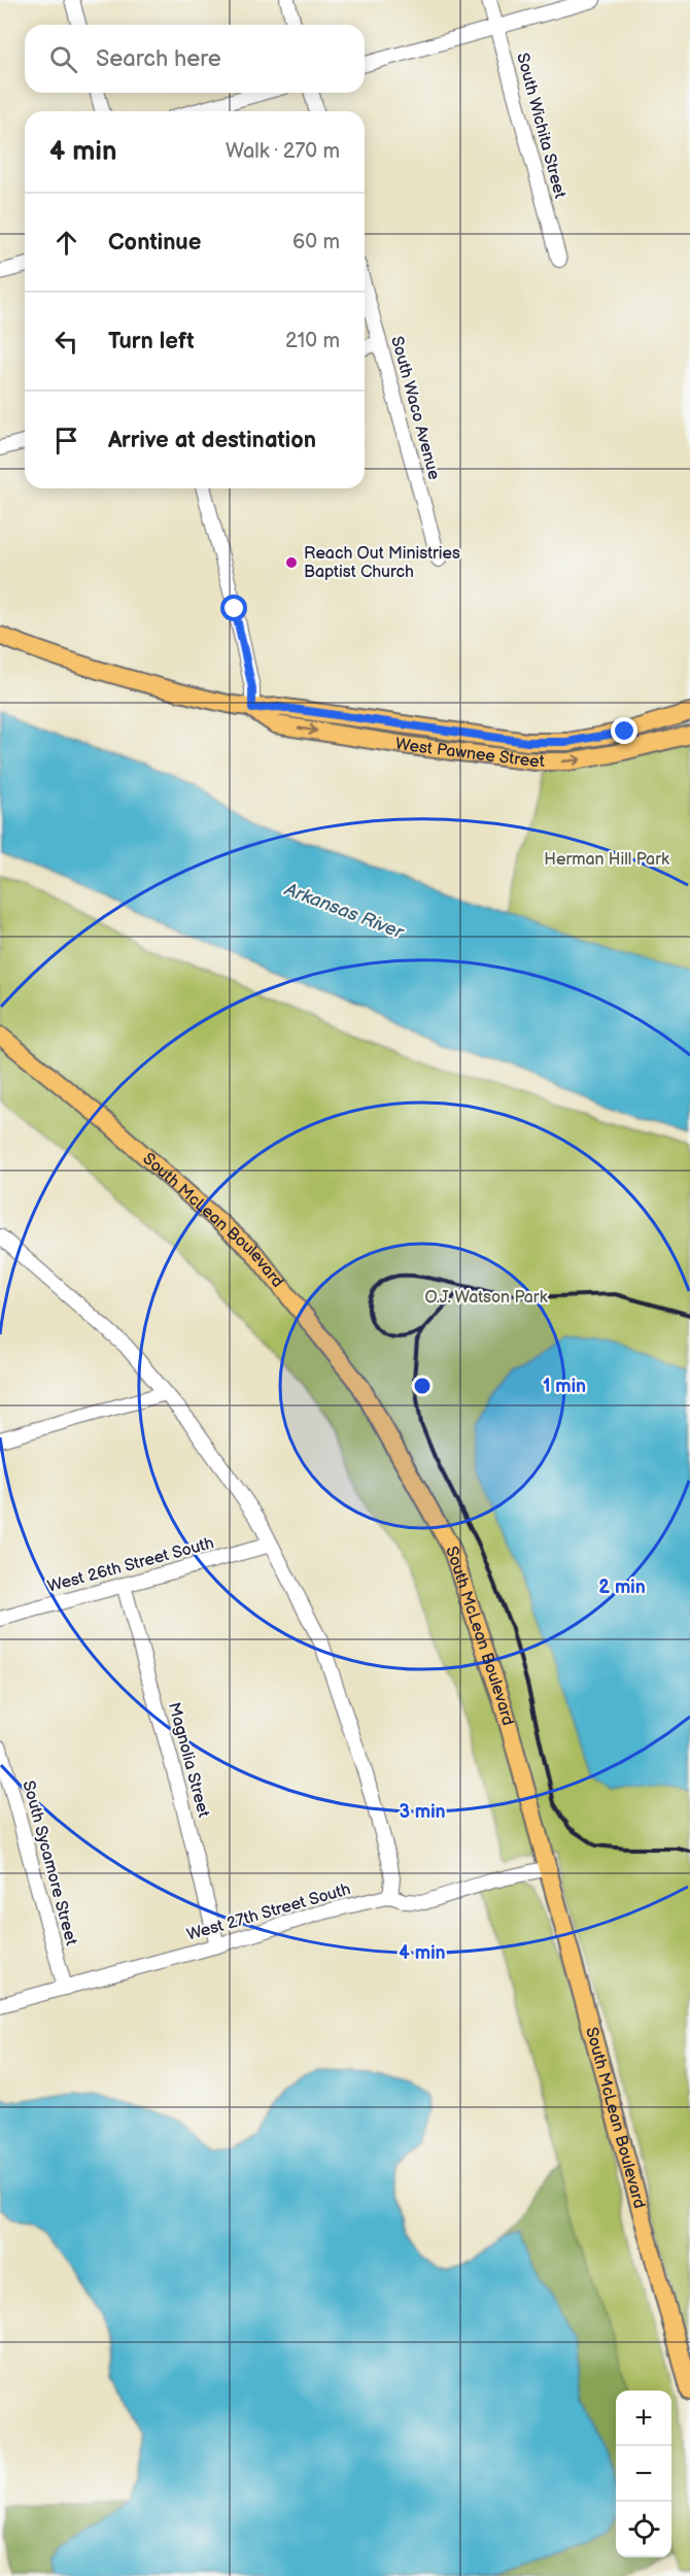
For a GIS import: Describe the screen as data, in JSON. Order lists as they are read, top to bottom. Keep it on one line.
{"streets":{"main road":["West Pawnee Street","South McLean Boulevard"],"street":["South Wichita Street","South Waco Avenue","West 26th Street South","Magnolia Street","South Sycamore Street","West 27th Street South"]},"crossings":[["South McLean Boulevard","West 27th Street South"],["West 26th Street South","Magnolia Street"],["Magnolia Street","West 27th Street South"],["South Sycamore Street","West 27th Street South"]],"water":["Arkansas River"],"parks":["Herman Hill Park","O.J. Watson Park"],"places":["Reach Out Ministries Baptist Church"],"page":{"search":"Search here","heading":["4 min","Walk · 270 m"],"list":[["Continue","60 m"],["Turn left","210 m"],"Arrive at destination"],"map_buttons":["+","−"]},"rings":["1 min","2 min","3 min","4 min"]}
